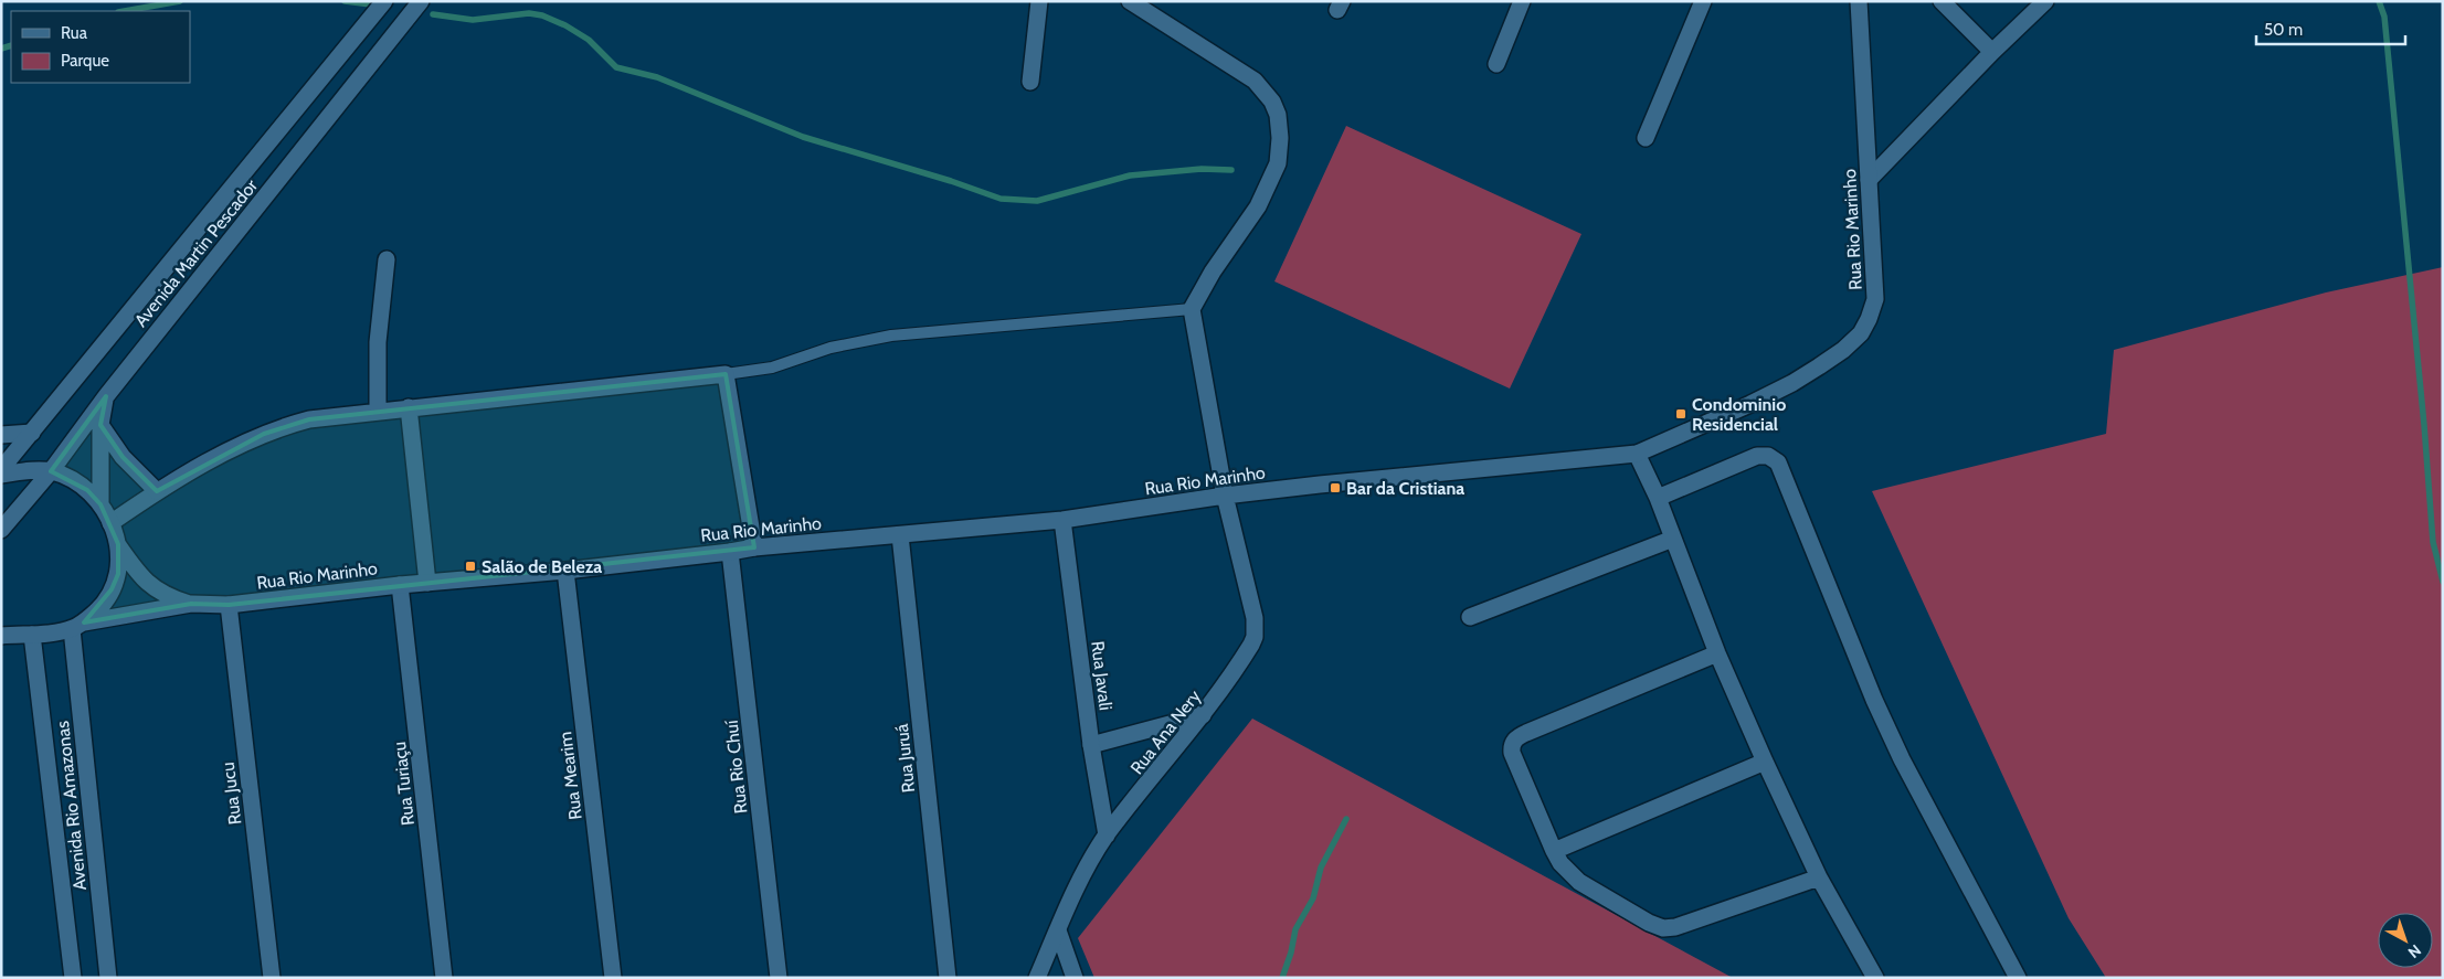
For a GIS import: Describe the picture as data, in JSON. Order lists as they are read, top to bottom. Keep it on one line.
{"streets":{"street":["Rua Rio Marinho","Avenida Martin Pescador","Rua Javali","Rua Ana Nery","Rua Juruá","Rua Rio Chuí","Rua Mearim","Rua Turiaçu","Rua Jucu","Avenida Rio Amazonas"]},"crossings":[["Rua Rio Marinho","Rua Javali"],["Rua Rio Marinho","Rua Ana Nery"],["Rua Rio Marinho","Rua Juruá"],["Rua Rio Marinho","Rua Rio Chuí"],["Rua Rio Marinho","Rua Mearim"],["Rua Rio Marinho","Rua Turiaçu"],["Rua Rio Marinho","Rua Jucu"],["Rua Rio Marinho","Avenida Rio Amazonas"],["Rua Javali","Rua Ana Nery"]],"places":{"transit":["Condominio Residencial","Bar da Cristiana","Salão de Beleza"]},"legend":["Rua","Parque"],"scale_bar":"50 m","north":"bottom right"}
